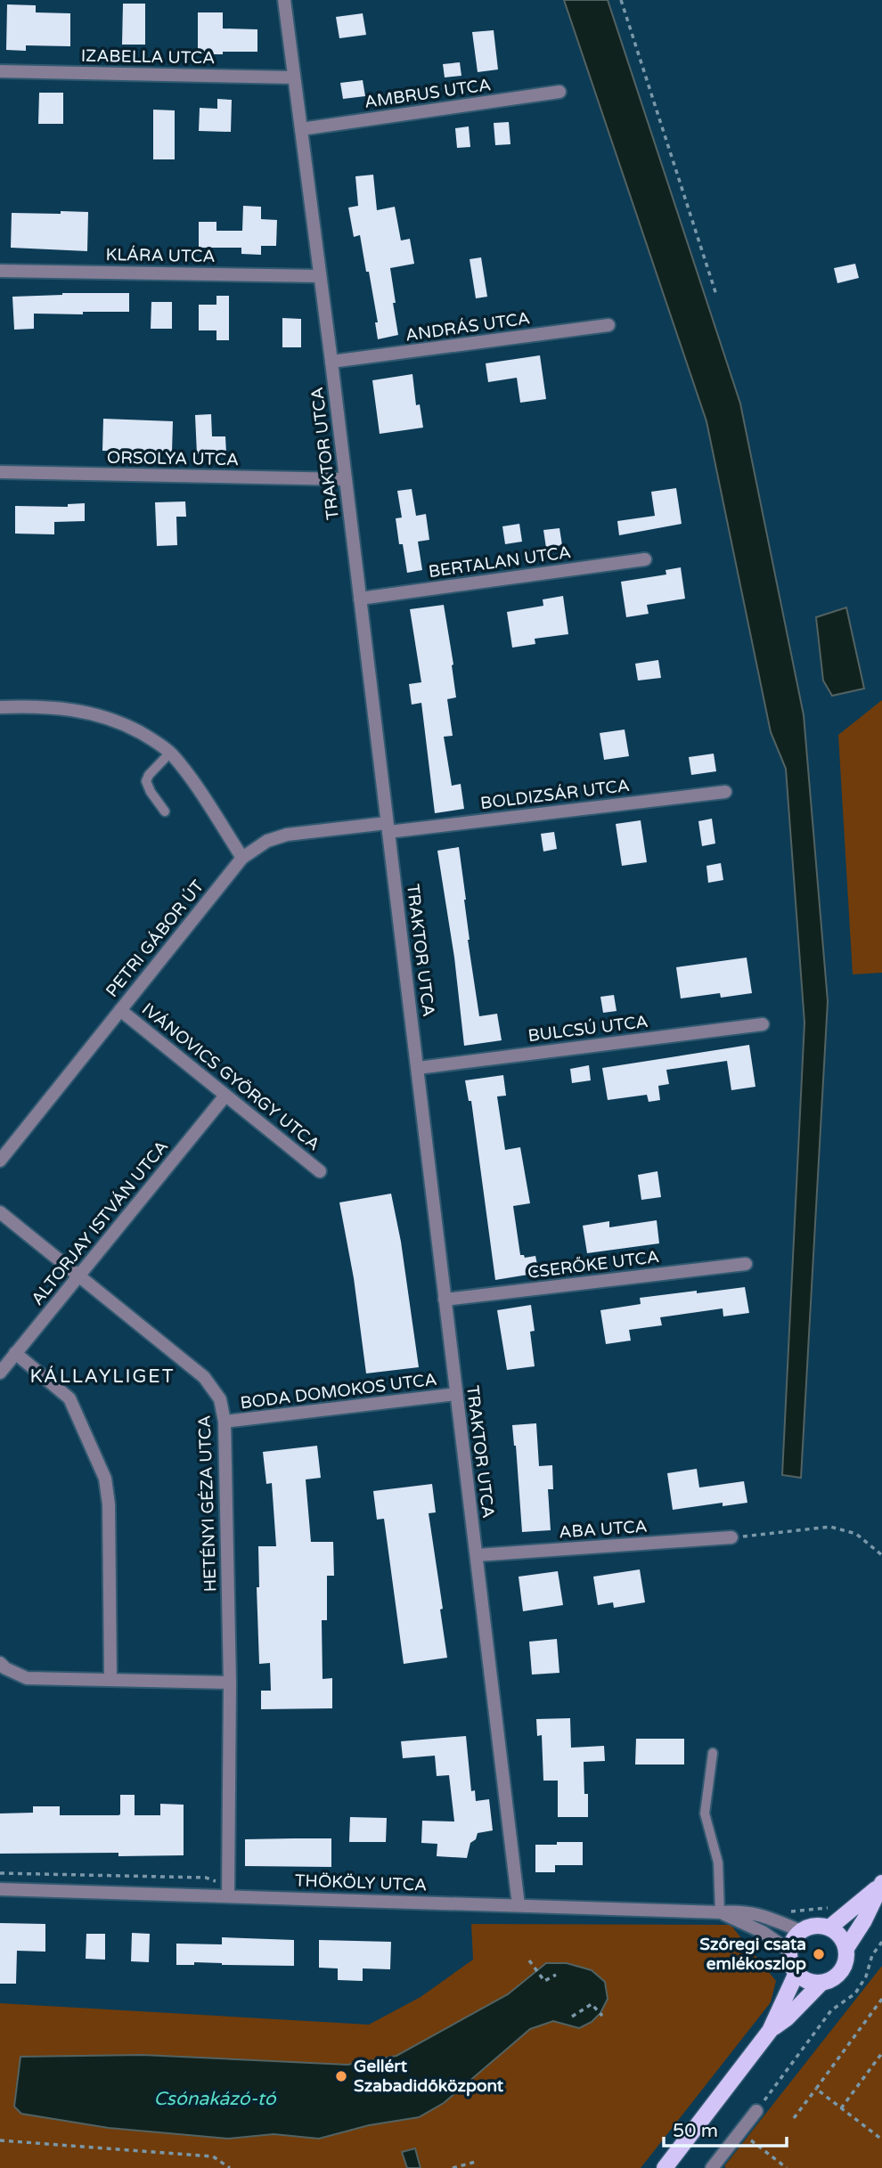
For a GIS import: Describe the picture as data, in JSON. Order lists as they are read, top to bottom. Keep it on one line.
{"streets":{"street":["IZABELLA UTCA","AMBRUS UTCA","KLÁRA UTCA","ANDRÁS UTCA","TRAKTOR UTCA","ORSOLYA UTCA","BERTALAN UTCA","BOLDIZSÁR UTCA","PETRI GÁBOR ÚT","BULCSÚ UTCA","IVÁNOVICS GYÖRGY UTCA","ALTORJAY ISTVÁN UTCA","CSERŐKE UTCA","BODA DOMOKOS UTCA","HETÉNYI GÉZA UTCA","ABA UTCA","THÖKÖLY UTCA"]},"crossings":[["IZABELLA UTCA","TRAKTOR UTCA"],["AMBRUS UTCA","TRAKTOR UTCA"],["KLÁRA UTCA","TRAKTOR UTCA"],["ANDRÁS UTCA","TRAKTOR UTCA"],["TRAKTOR UTCA","ORSOLYA UTCA"],["TRAKTOR UTCA","BERTALAN UTCA"],["TRAKTOR UTCA","BOLDIZSÁR UTCA"],["TRAKTOR UTCA","PETRI GÁBOR ÚT"],["TRAKTOR UTCA","BULCSÚ UTCA"],["TRAKTOR UTCA","CSERŐKE UTCA"],["TRAKTOR UTCA","BODA DOMOKOS UTCA"],["TRAKTOR UTCA","ABA UTCA"],["TRAKTOR UTCA","THÖKÖLY UTCA"],["BOLDIZSÁR UTCA","PETRI GÁBOR ÚT"],["PETRI GÁBOR ÚT","IVÁNOVICS GYÖRGY UTCA"],["IVÁNOVICS GYÖRGY UTCA","ALTORJAY ISTVÁN UTCA"],["ALTORJAY ISTVÁN UTCA","HETÉNYI GÉZA UTCA"],["BODA DOMOKOS UTCA","HETÉNYI GÉZA UTCA"],["HETÉNYI GÉZA UTCA","THÖKÖLY UTCA"]],"districts":["KÁLLAYLIGET"],"water":["Csónakázó-tó"],"places":["Szőregi csata emlékoszlop","Gellért Szabadidőközpont"],"scale_bar":"50 m"}
